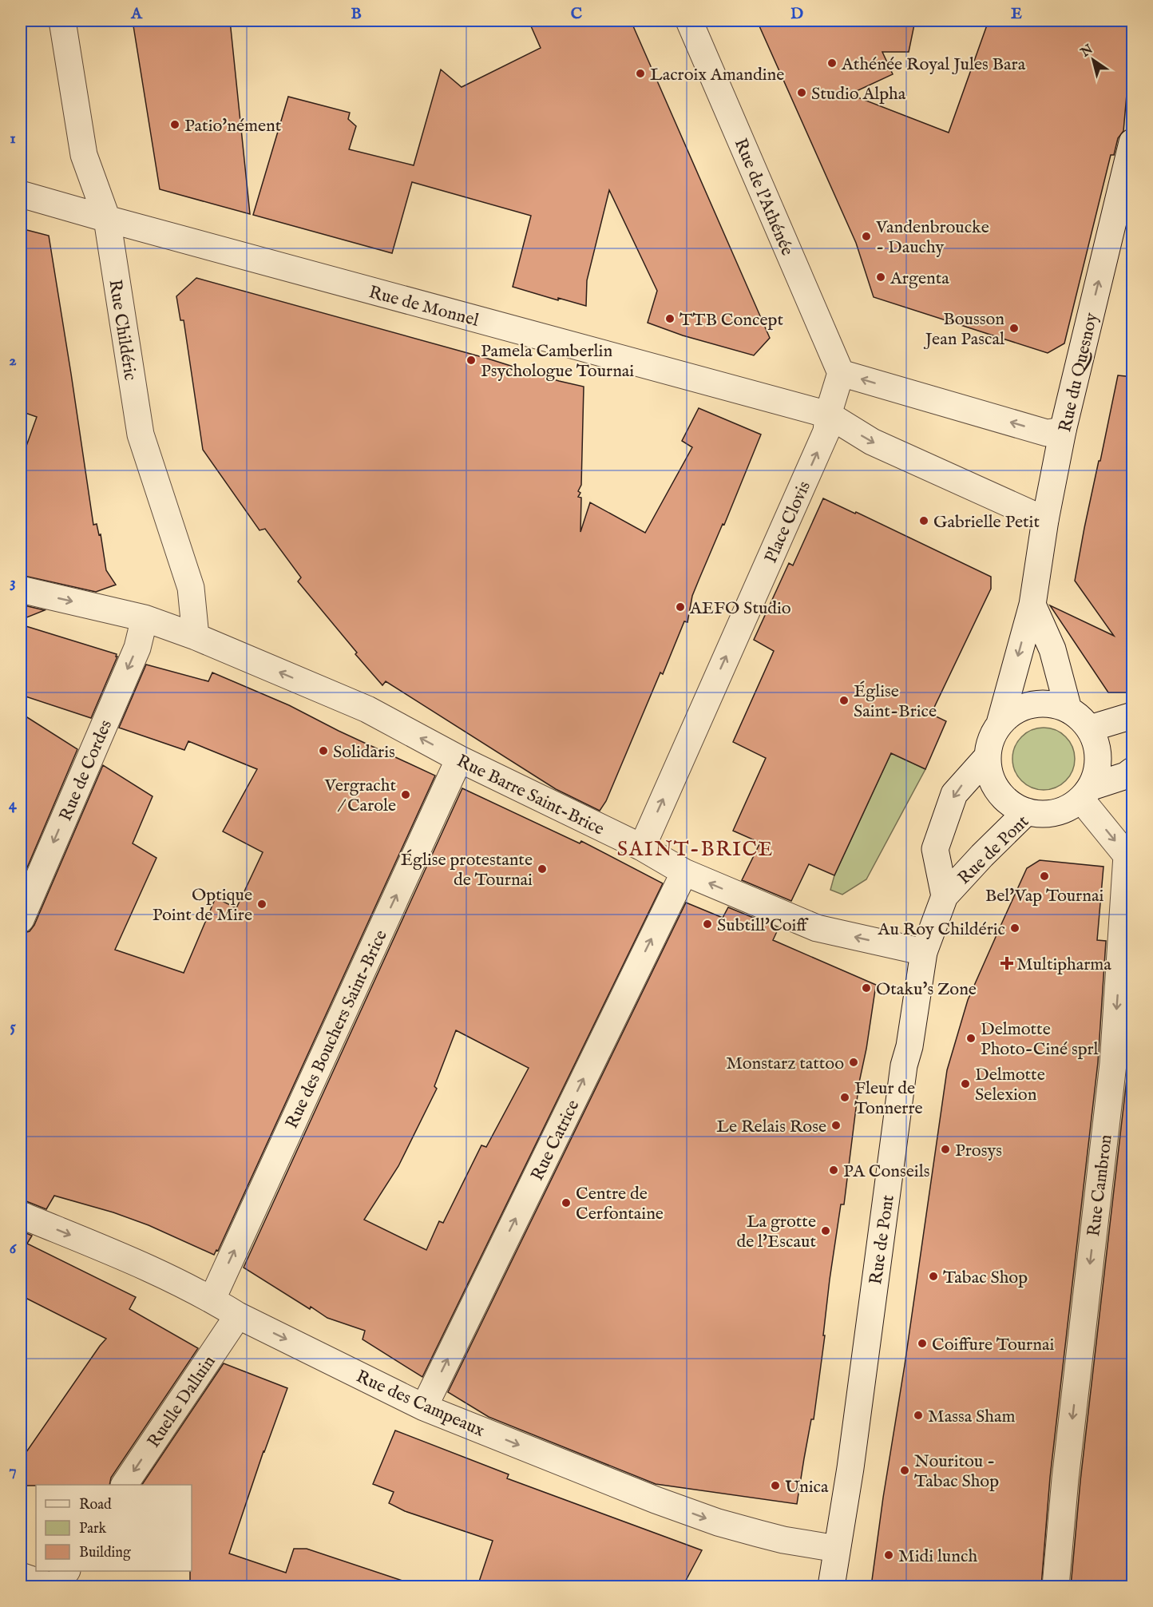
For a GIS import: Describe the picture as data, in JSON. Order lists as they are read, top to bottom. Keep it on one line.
{"streets":{"street":["Rue de l'Athénée","Rue de Monnel","Rue Childéric","Rue du Quesnoy","Place Clovis","Rue de Cordes","Rue Barre Saint-Brice","Rue de Pont","Rue des Bouchers Saint-Brice","Rue Catrice","Rue Cambron","Ruelle Dalluin","Rue des Campeaux"]},"crossings":[["Rue de l'Athénée","Place Clovis"],["Rue de Monnel","Rue Childéric"],["Rue de Monnel","Place Clovis"],["Rue Childéric","Rue Barre Saint-Brice"],["Rue du Quesnoy","Rue de Pont"],["Rue du Quesnoy","Rue Cambron"],["Place Clovis","Rue Barre Saint-Brice"],["Rue de Cordes","Rue Barre Saint-Brice"],["Rue Barre Saint-Brice","Rue de Pont"],["Rue Barre Saint-Brice","Rue des Bouchers Saint-Brice"],["Rue Barre Saint-Brice","Rue Catrice"],["Rue de Pont","Rue Cambron"],["Rue de Pont","Rue des Campeaux"],["Rue des Bouchers Saint-Brice","Rue des Campeaux"],["Rue Catrice","Rue des Campeaux"],["Ruelle Dalluin","Rue des Campeaux"]],"one_way":["Place Clovis","Rue de Cordes","Rue des Bouchers Saint-Brice","Rue Catrice","Rue Cambron","Ruelle Dalluin","Rue des Campeaux"],"districts":["SAINT-BRICE"],"places":{"other":["Athénée Royal Jules Bara","Lacroix Amandine","Studio Alpha","Patio'nément","Vandenbroucke - Dauchy","Argenta","TTB Concept","Bousson Jean Pascal","Pamela Camberlin Psychologue Tournai","Gabrielle Petit","AEFO Studio","Église Saint-Brice","Solidaris","Vergracht / Carole","Église protestante de Tournai","Bel'Vap Tournai","Optique Point de Mire","Subtill'Coiff","Au Roy Childéric","Otaku's Zone","Delmotte Photo-Ciné sprl","Monstarz tattoo","Delmotte Selexion","Fleur de Tonnerre","Le Relais Rose","Prosys","PA Conseils","Centre de Cerfontaine","La grotte de l'Escaut","Tabac Shop","Coiffure Tournai","Massa Sham","Nouritou - Tabac Shop","Unica","Midi lunch"],"health":["Multipharma"]},"legend":["Road","Park","Building"],"north":"top left","grid":{"columns":["A","B","C","D","E"],"rows":["1","2","3","4","5","6","7"]}}
